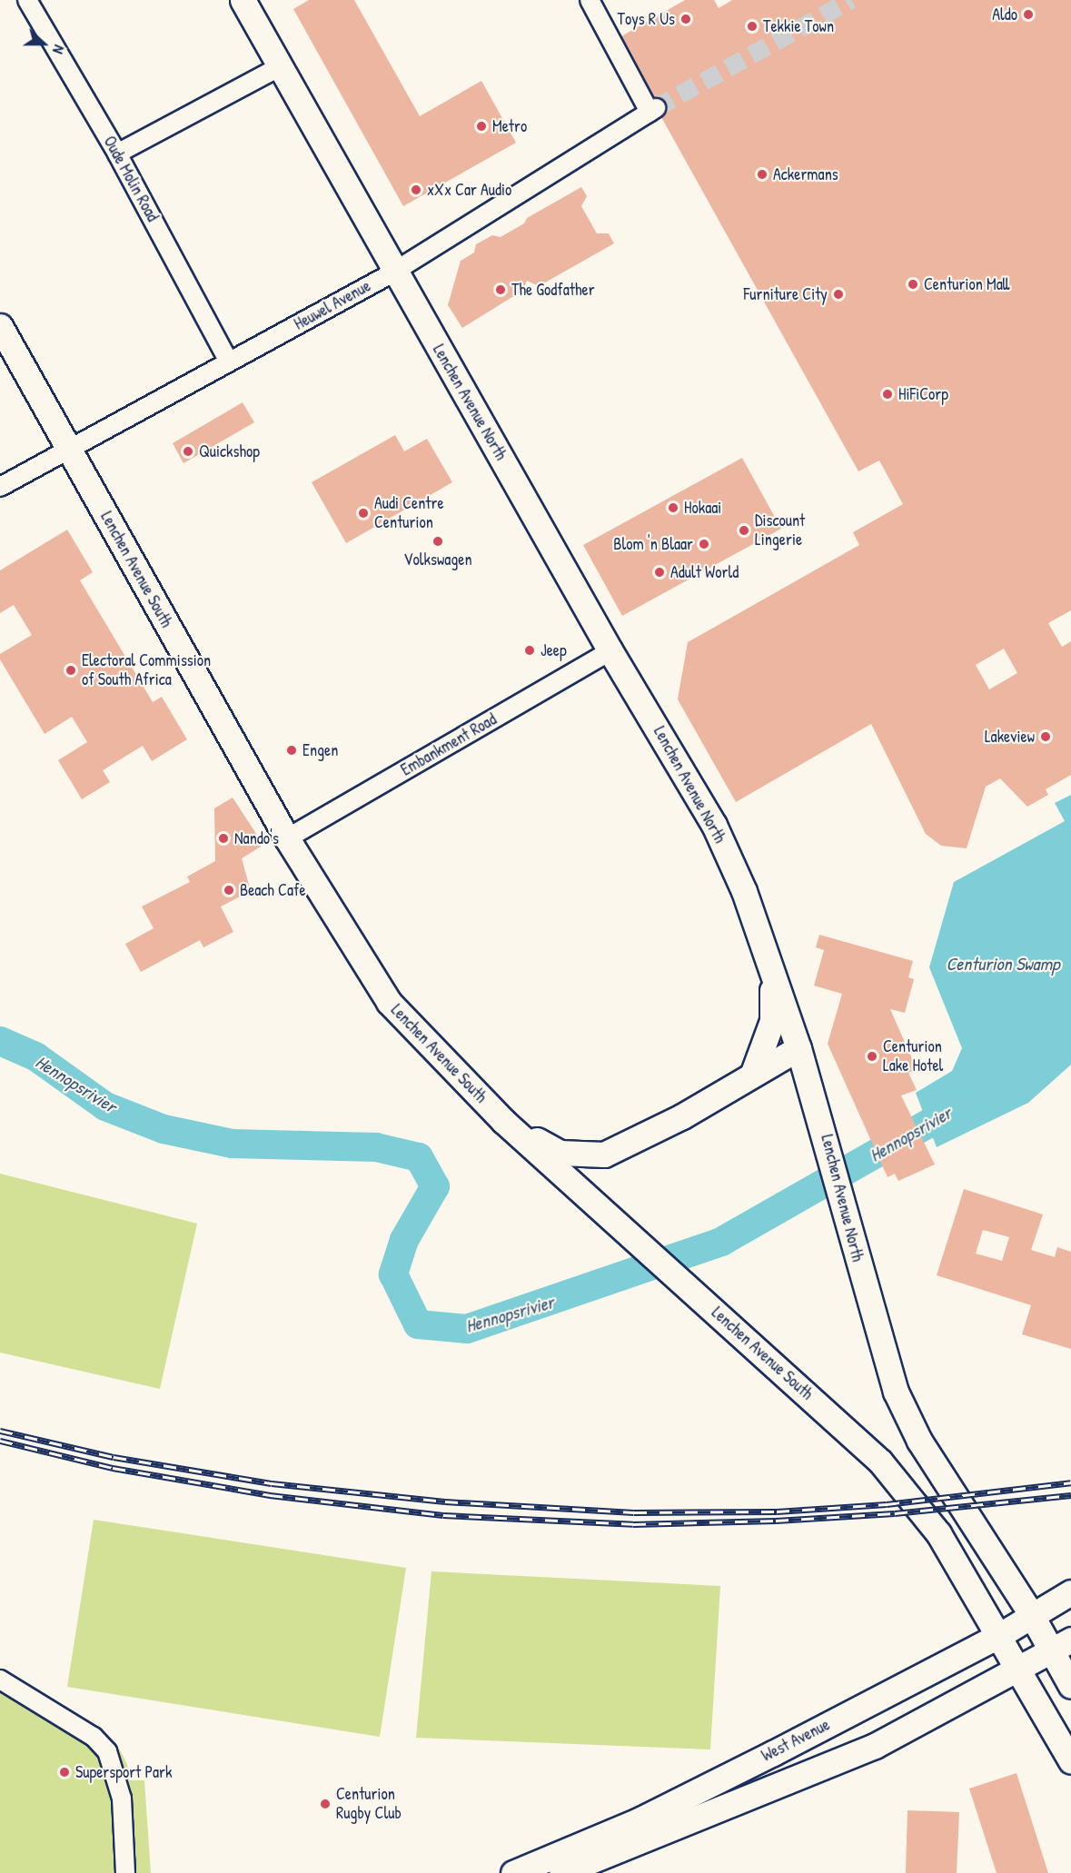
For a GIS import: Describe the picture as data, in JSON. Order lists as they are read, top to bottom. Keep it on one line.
{"streets":{"main road":["Lenchen Avenue North","Lenchen Avenue South","West Avenue"],"street":["Oude Molin Road","Heuwel Avenue","Embankment Road"]},"crossings":[["Oude Molin Road","Heuwel Avenue"],["Heuwel Avenue","Lenchen Avenue North"],["Heuwel Avenue","Lenchen Avenue South"],["Lenchen Avenue North","Embankment Road"],["Lenchen Avenue North","West Avenue"],["Lenchen Avenue South","Embankment Road"],["Lenchen Avenue South","West Avenue"]],"water":["Centurion Swamp","Hennopsrivier"],"places":["Aldo","Toys R Us","Tekkie Town","Metro","Ackermans","xXx Car Audio","Centurion Mall","The Godfather","Furniture City","HiFiCorp","Quickshop","Hokaai","Audi Centre Centurion","Discount Lingerie","Volkswagen","Blom 'n Blaar","Adult World","Jeep","Electoral Commission of South Africa","Lakeview","Engen","Nando's","Beach Cafe","Centurion Lake Hotel","Supersport Park","Centurion Rugby Club"],"north":"right"}
